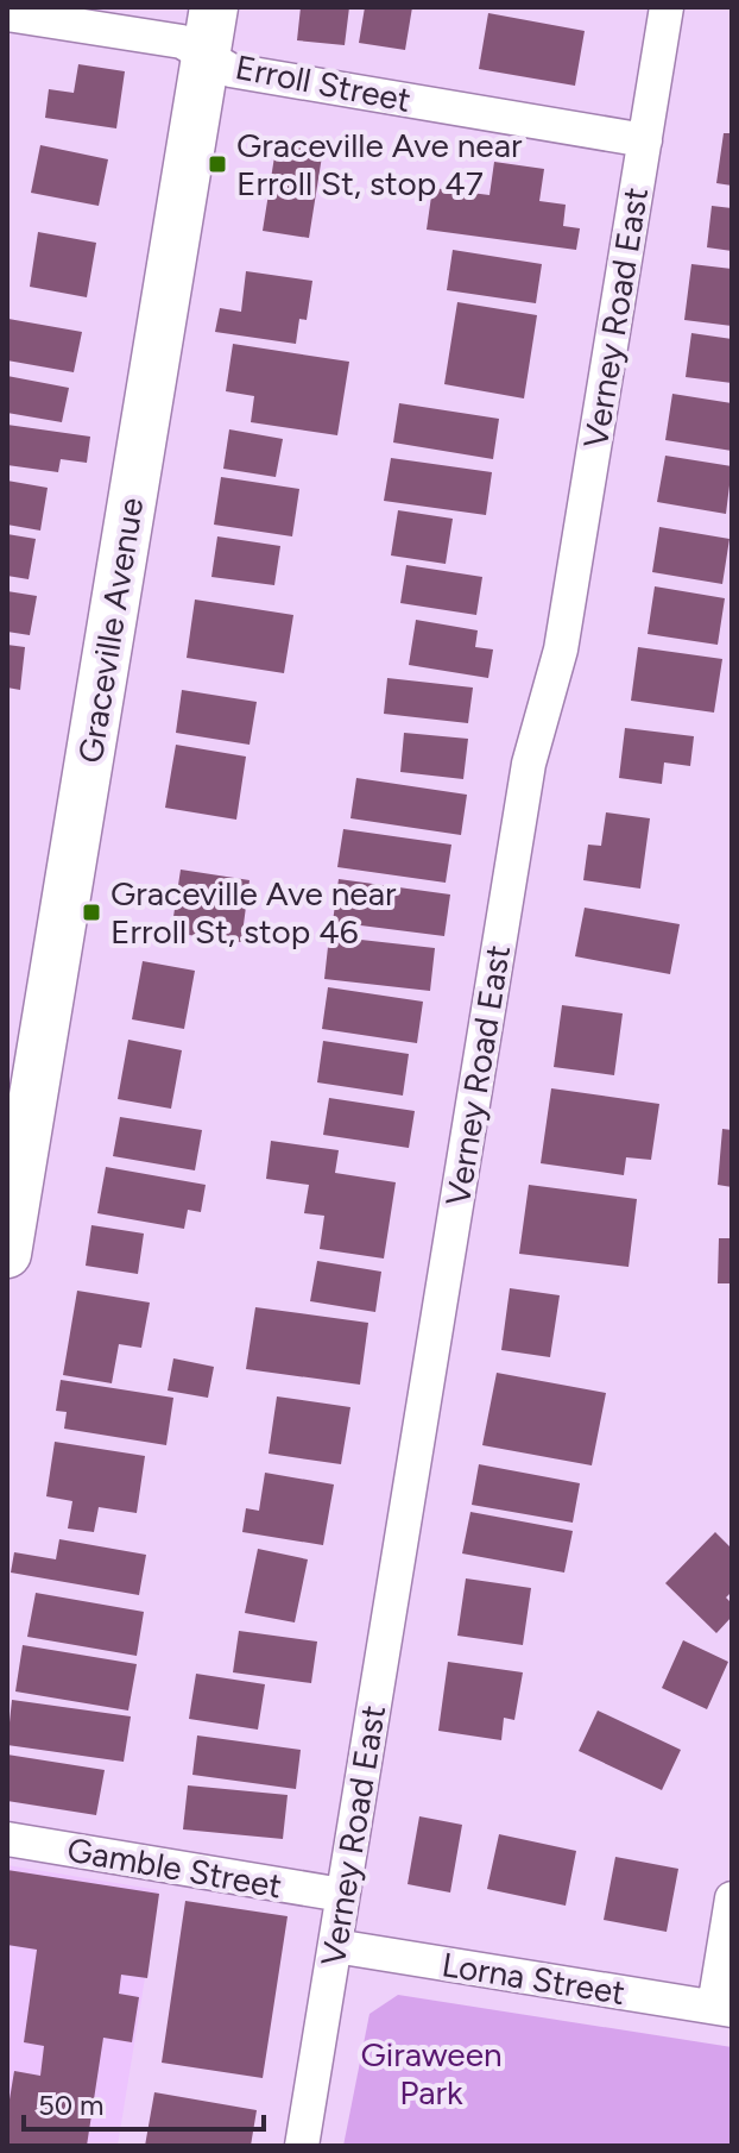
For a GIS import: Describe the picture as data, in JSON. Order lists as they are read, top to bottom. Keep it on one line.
{"streets":{"main road":["Graceville Avenue"],"street":["Erroll Street","Verney Road East","Gamble Street","Lorna Street"]},"crossings":[["Erroll Street","Verney Road East"],["Erroll Street","Graceville Avenue"],["Verney Road East","Gamble Street"],["Verney Road East","Lorna Street"]],"parks":["Giraween Park"],"places":{"transit":["Graceville Ave near Erroll St, stop 47","Graceville Ave near Erroll St, stop 46"]},"scale_bar":"50 m"}
